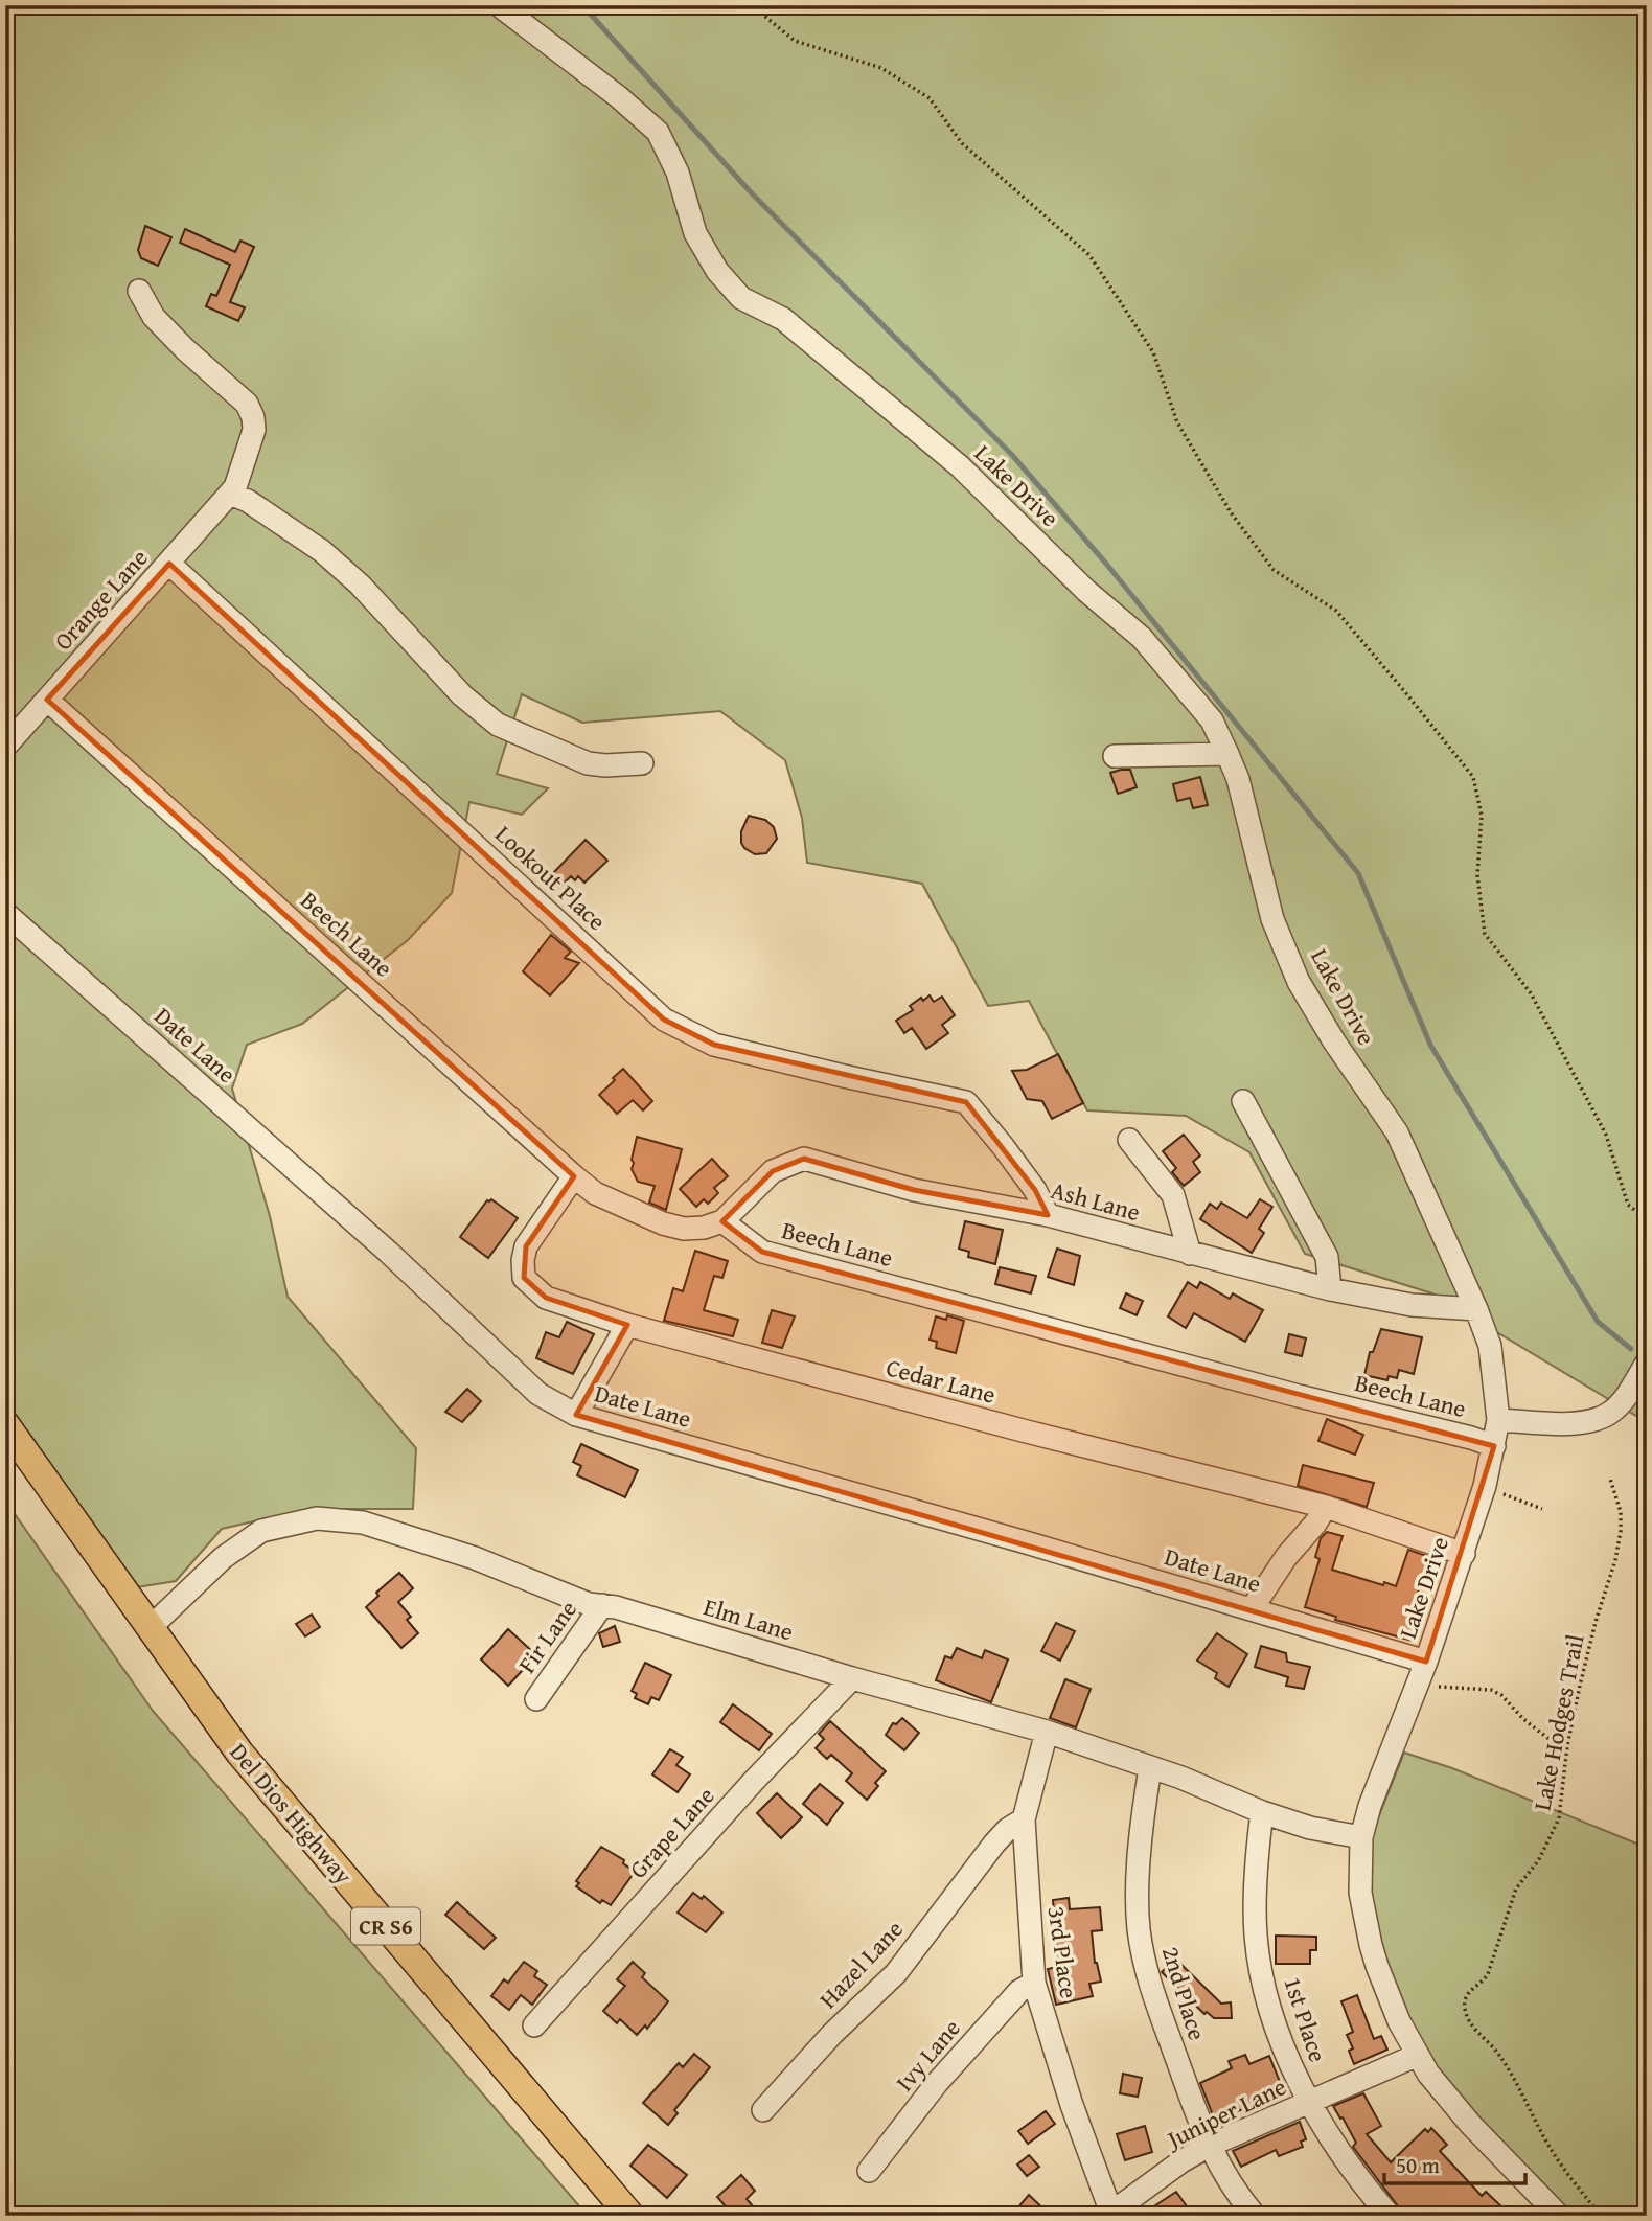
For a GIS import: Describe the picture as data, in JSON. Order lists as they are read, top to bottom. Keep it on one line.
{"streets":{"main road":["Del Dios Highway","CR S6"],"street":["Lake Drive","Orange Lane","Lookout Place","Beech Lane","Date Lane","Ash Lane","Cedar Lane","Elm Lane","Fir Lane","Grape Lane","3rd Place","Hazel Lane","2nd Place","1st Place","Ivy Lane","Juniper Lane"],"path":["Lake Hodges Trail"]},"crossings":[["Lake Drive","Beech Lane"],["Lake Drive","Date Lane"],["Lake Drive","Ash Lane"],["Lake Drive","Cedar Lane"],["Lake Drive","Elm Lane"],["Lake Drive","Juniper Lane"],["Orange Lane","Lookout Place"],["Orange Lane","Beech Lane"],["Lookout Place","Ash Lane"],["Beech Lane","Ash Lane"],["Beech Lane","Cedar Lane"],["Elm Lane","Fir Lane"],["Elm Lane","Del Dios Highway"],["Elm Lane","Grape Lane"],["Elm Lane","3rd Place"],["Elm Lane","2nd Place"],["Elm Lane","1st Place"],["3rd Place","Hazel Lane"],["3rd Place","Ivy Lane"],["3rd Place","Juniper Lane"],["2nd Place","Juniper Lane"],["1st Place","Juniper Lane"]],"scale_bar":"50 m"}
